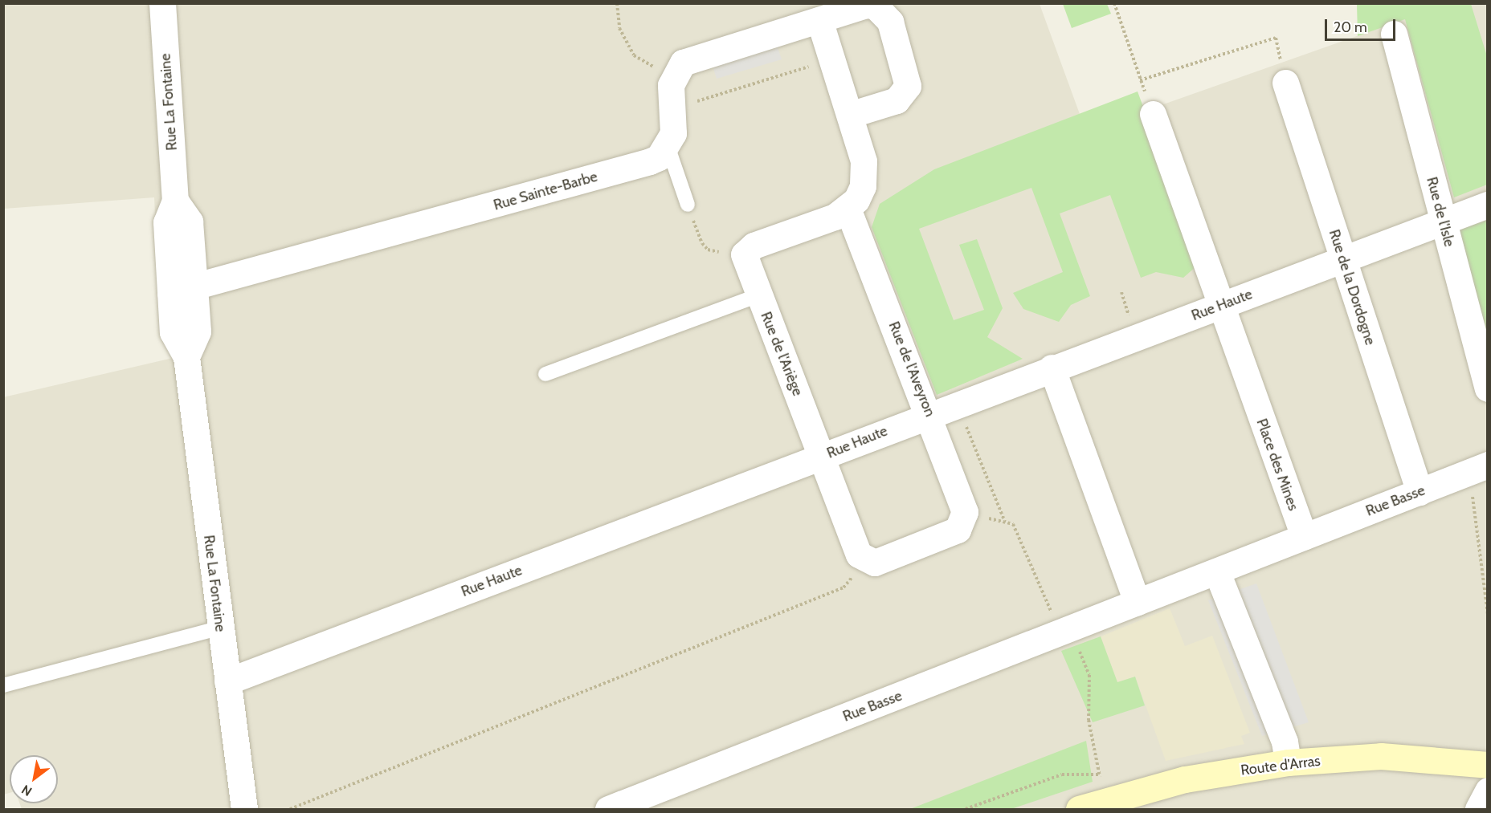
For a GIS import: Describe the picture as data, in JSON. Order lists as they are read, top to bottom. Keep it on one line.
{"streets":{"main road":["Route d'Arras"],"street":["Rue La Fontaine","Rue Sainte-Barbe","Rue de l'Isle","Rue de la Dordogne","Rue Haute","Rue de l'Ariège","Rue de l'Aveyron","Place des Mines","Rue Basse"]},"crossings":[["Rue La Fontaine","Rue Sainte-Barbe"],["Rue La Fontaine","Rue Haute"],["Rue de l'Isle","Rue Haute"],["Rue de la Dordogne","Rue Haute"],["Rue de la Dordogne","Rue Basse"],["Rue Haute","Rue de l'Ariège"],["Rue Haute","Rue de l'Aveyron"],["Rue Haute","Place des Mines"],["Place des Mines","Rue Basse"]],"scale_bar":"20 m","north":"bottom left"}
